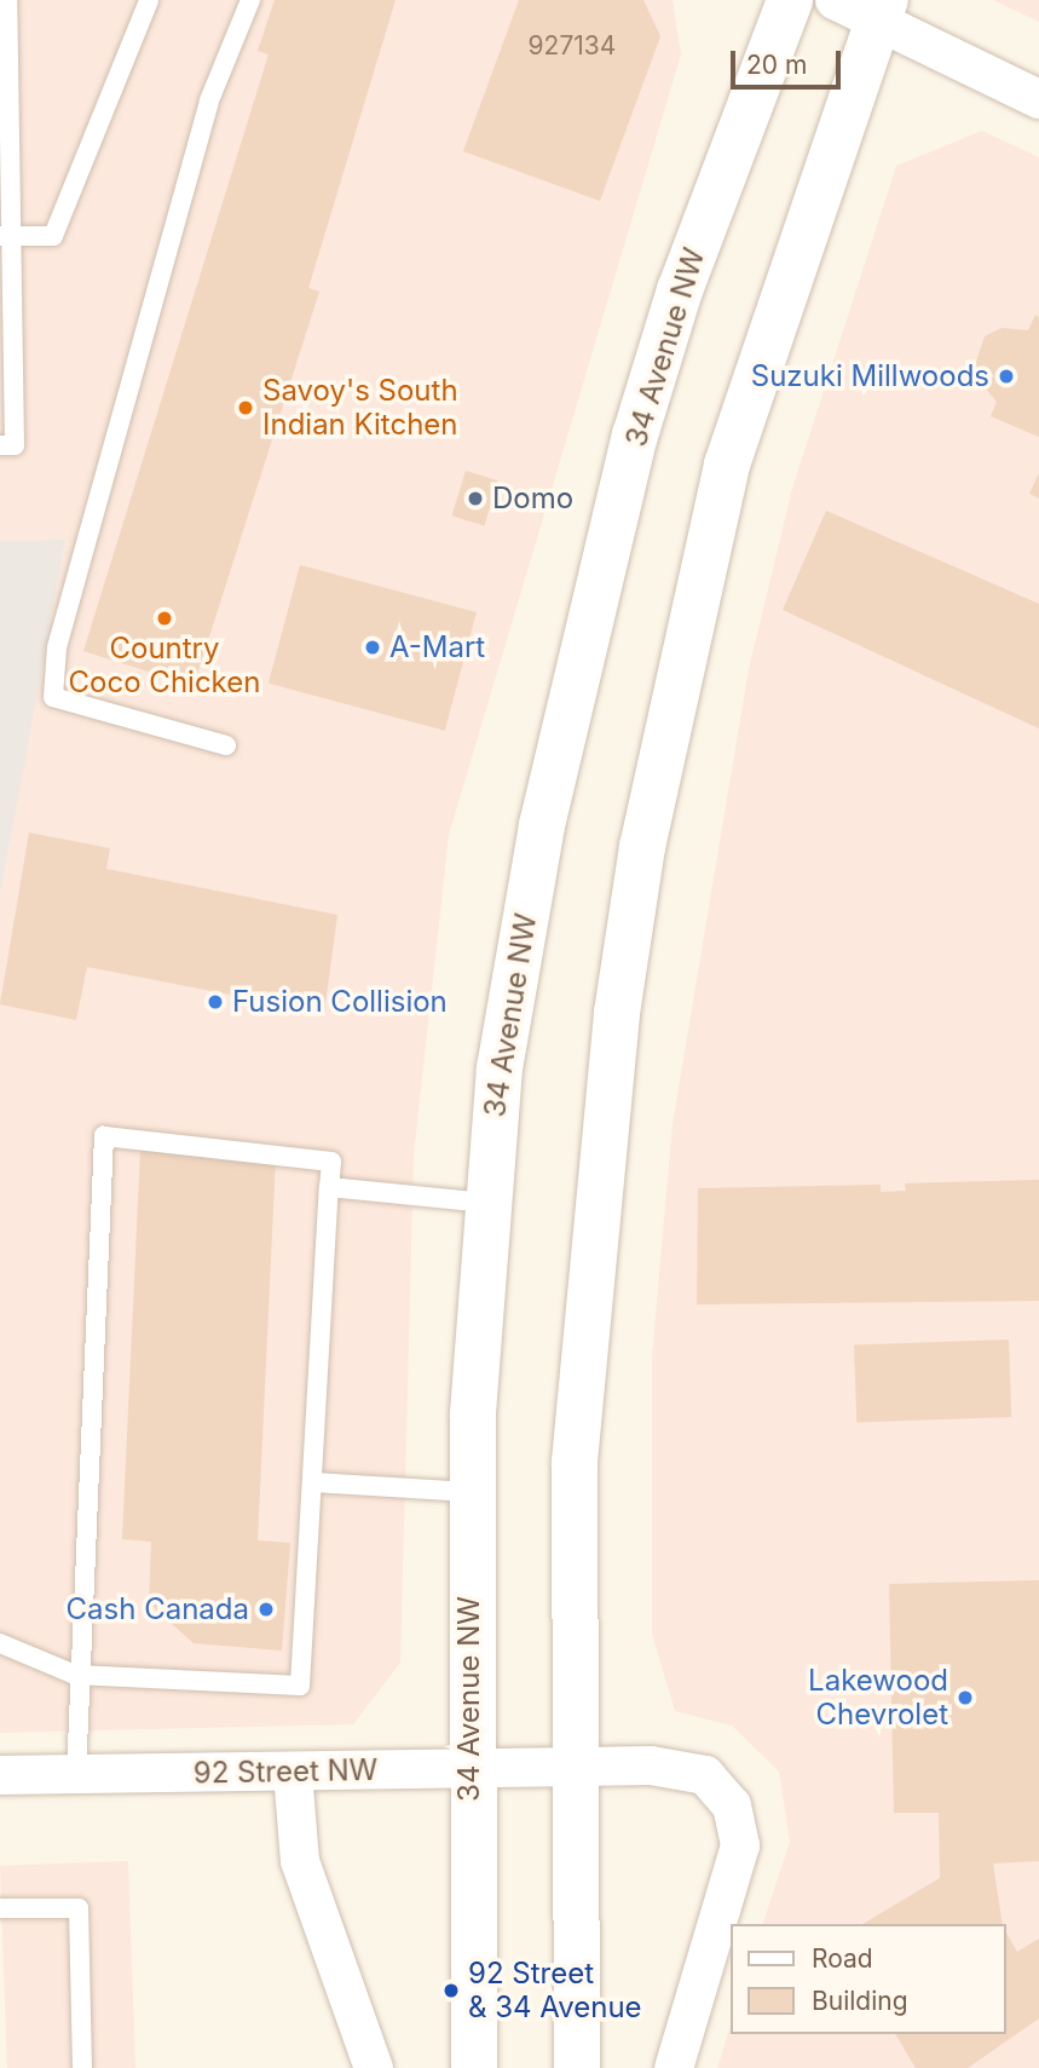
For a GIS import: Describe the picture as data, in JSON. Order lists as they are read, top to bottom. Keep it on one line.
{"streets":{"main road":["34 Avenue NW"],"street":["92 Street NW"]},"crossings":[["34 Avenue NW","92 Street NW"]],"places":["Suzuki Millwoods","Savoy's South Indian Kitchen","Domo","Country Coco Chicken","A-Mart","Fusion Collision","Cash Canada","Lakewood Chevrolet","92 Street & 34 Avenue"],"house_numbers":["927134"],"legend":["Road","Building"],"scale_bar":"20 m"}
